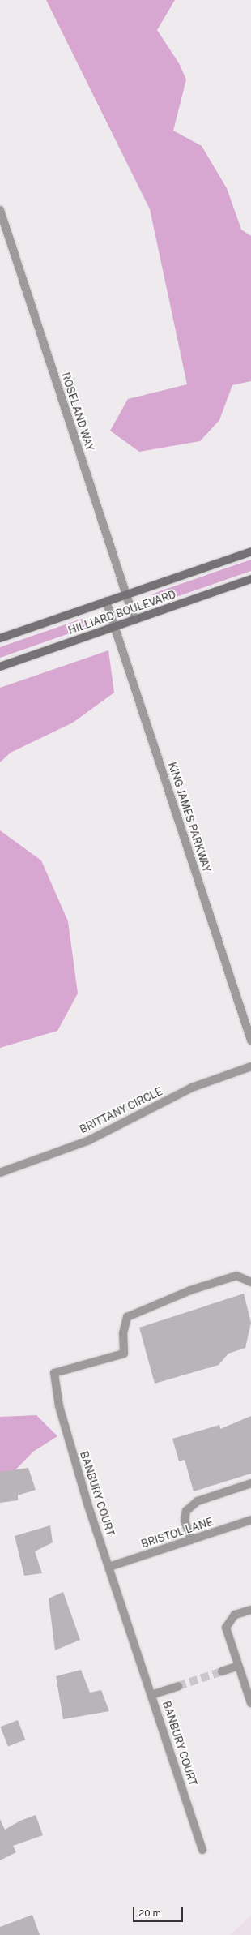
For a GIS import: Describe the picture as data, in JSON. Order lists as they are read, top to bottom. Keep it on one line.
{"streets":{"main road":["HILLIARD BOULEVARD"],"street":["ROSELAND WAY","KING JAMES PARKWAY","BRITTANY CIRCLE","BANBURY COURT","BRISTOL LANE"]},"crossings":[["ROSELAND WAY","HILLIARD BOULEVARD"],["HILLIARD BOULEVARD","KING JAMES PARKWAY"],["BANBURY COURT","BRISTOL LANE"]],"scale_bar":"20 m"}
